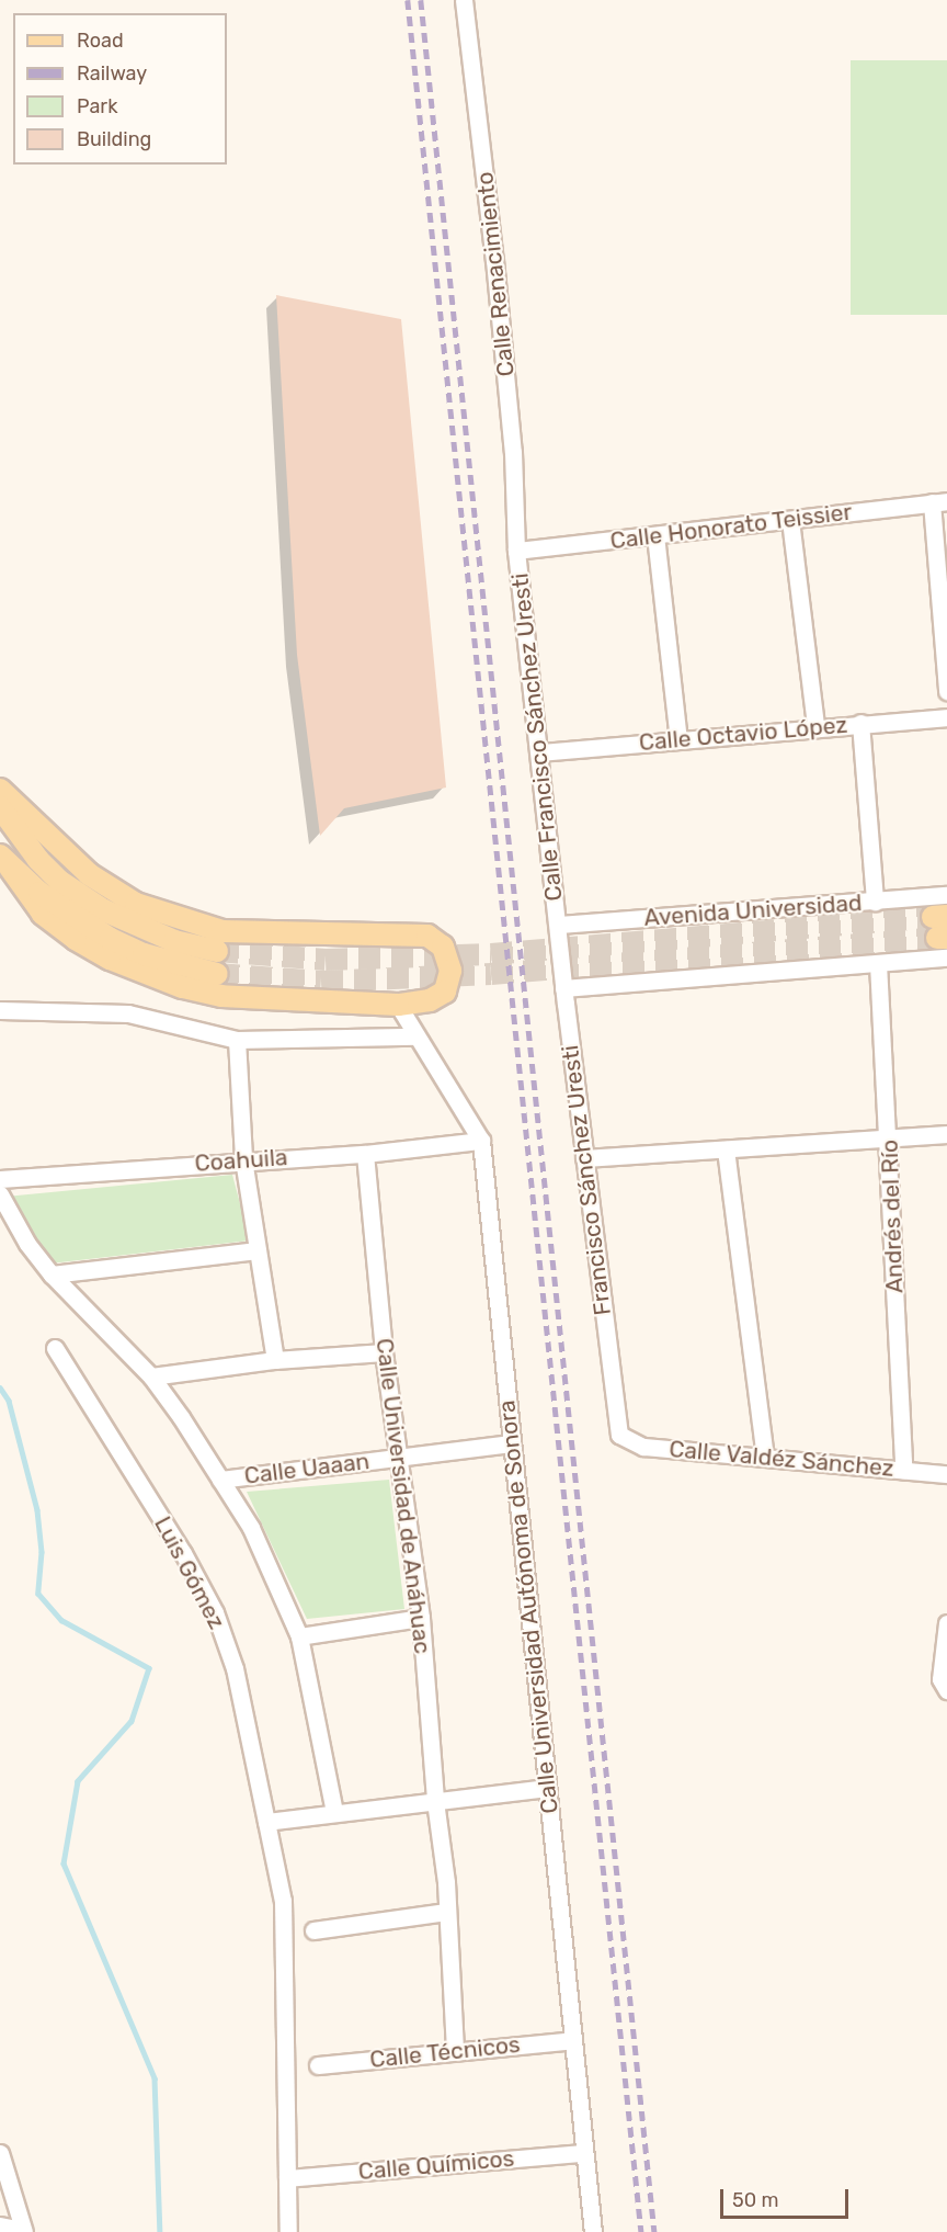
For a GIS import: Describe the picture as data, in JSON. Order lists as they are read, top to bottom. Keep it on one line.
{"streets":{"street":["Calle Renacimiento","Calle Honorato Teissier","Calle Octavio López","Calle Francisco Sánchez Uresti","Avenida Universidad","Coahuila","Francisco Sánchez Uresti","Andrés del Río","Calle Valdéz Sánchez","Calle Uaaan","Calle Universidad de Anáhuac","Luis Gómez","Calle Universidad Autónoma de Sonora","Calle Técnicos","Calle Químicos"]},"crossings":[["Calle Renacimiento","Calle Honorato Teissier"],["Calle Renacimiento","Calle Francisco Sánchez Uresti"],["Calle Honorato Teissier","Calle Francisco Sánchez Uresti"],["Calle Octavio López","Calle Francisco Sánchez Uresti"],["Calle Francisco Sánchez Uresti","Avenida Universidad"],["Calle Francisco Sánchez Uresti","Francisco Sánchez Uresti"],["Avenida Universidad","Francisco Sánchez Uresti"],["Coahuila","Calle Universidad de Anáhuac"],["Coahuila","Calle Universidad Autónoma de Sonora"],["Francisco Sánchez Uresti","Calle Valdéz Sánchez"],["Andrés del Río","Calle Valdéz Sánchez"],["Calle Uaaan","Calle Universidad de Anáhuac"],["Calle Uaaan","Calle Universidad Autónoma de Sonora"],["Calle Universidad de Anáhuac","Calle Técnicos"],["Luis Gómez","Calle Químicos"],["Calle Universidad Autónoma de Sonora","Calle Técnicos"],["Calle Universidad Autónoma de Sonora","Calle Químicos"]],"legend":["Road","Railway","Park","Building"],"scale_bar":"50 m"}
